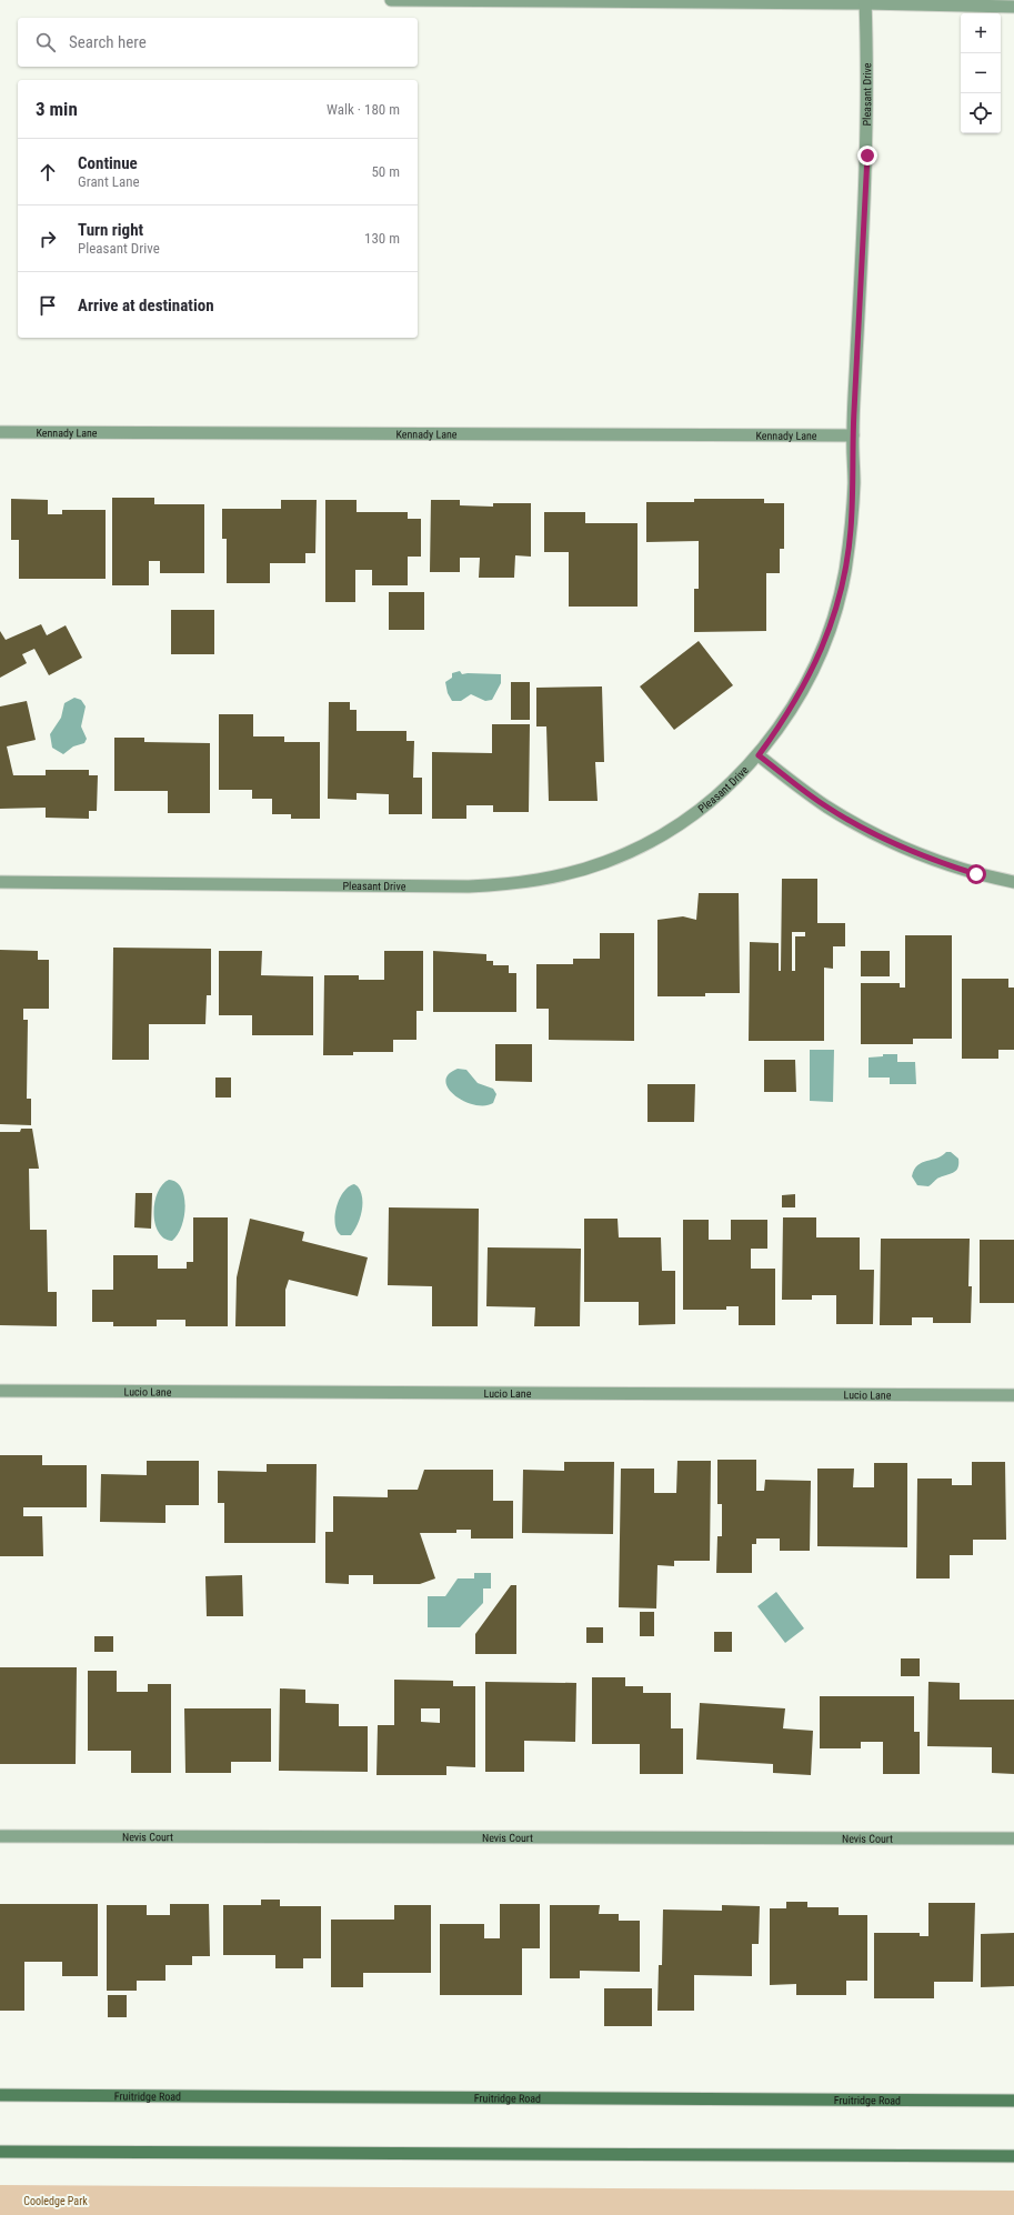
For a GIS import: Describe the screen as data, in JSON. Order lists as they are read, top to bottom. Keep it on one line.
{"streets":{"main road":["Fruitridge Road"],"street":["Pleasant Drive","Kennady Lane","Lucio Lane","Nevis Court"]},"crossings":[["Pleasant Drive","Kennady Lane"]],"parks":["Cooledge Park"],"page":{"map_buttons":["+","−"],"search":"Search here","heading":["3 min","Walk · 180 m"],"list":[["Continue","Grant Lane","50 m"],["Turn right","Pleasant Drive","130 m"],"Arrive at destination"]}}
